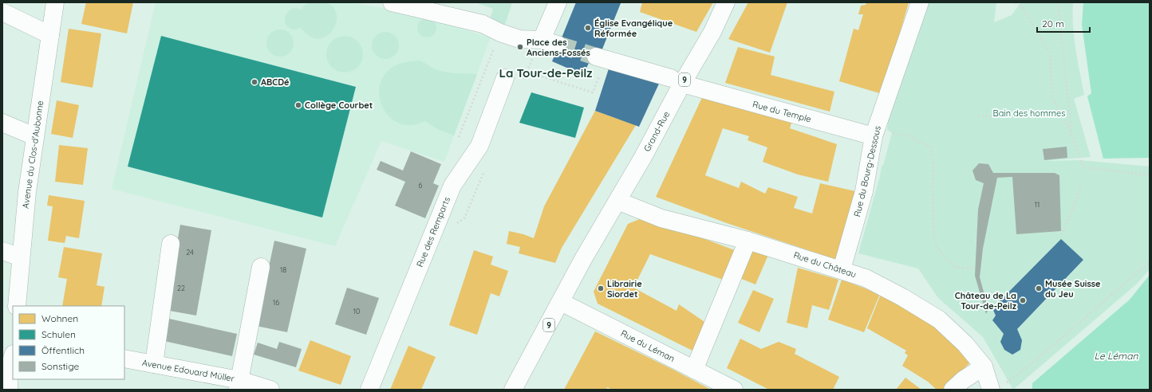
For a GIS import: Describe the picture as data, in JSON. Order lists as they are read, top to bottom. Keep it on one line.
{"streets":{"street":["9","Rue du Temple","Grand-Rue","Avenue du Clos-d'Aubonne","Rue du Bourg-Dessous","Rue des Remparts","Rue du Château","Rue du Léman","Avenue Edouard Müller"]},"crossings":[["9","Grand-Rue"],["9","Rue du Léman"],["Rue du Temple","Rue du Bourg-Dessous"],["Grand-Rue","Rue du Château"],["Grand-Rue","Rue du Léman"],["Rue du Bourg-Dessous","Rue du Château"]],"districts":["La Tour-de-Peilz"],"water":["Le Léman"],"parks":["Bain des hommes"],"places":["Église Evangélique Réformée","Place des Anciens-Fossés","ABCDé","Collège Courbet","Librairie Siordet","Musée Suisse du Jeu","Château de La Tour-de-Peilz"],"house_numbers":["6","11","24","18","22","16","10"],"legend":["Wohnen","Schulen","Öffentlich","Sonstige"],"scale_bar":"20 m"}
